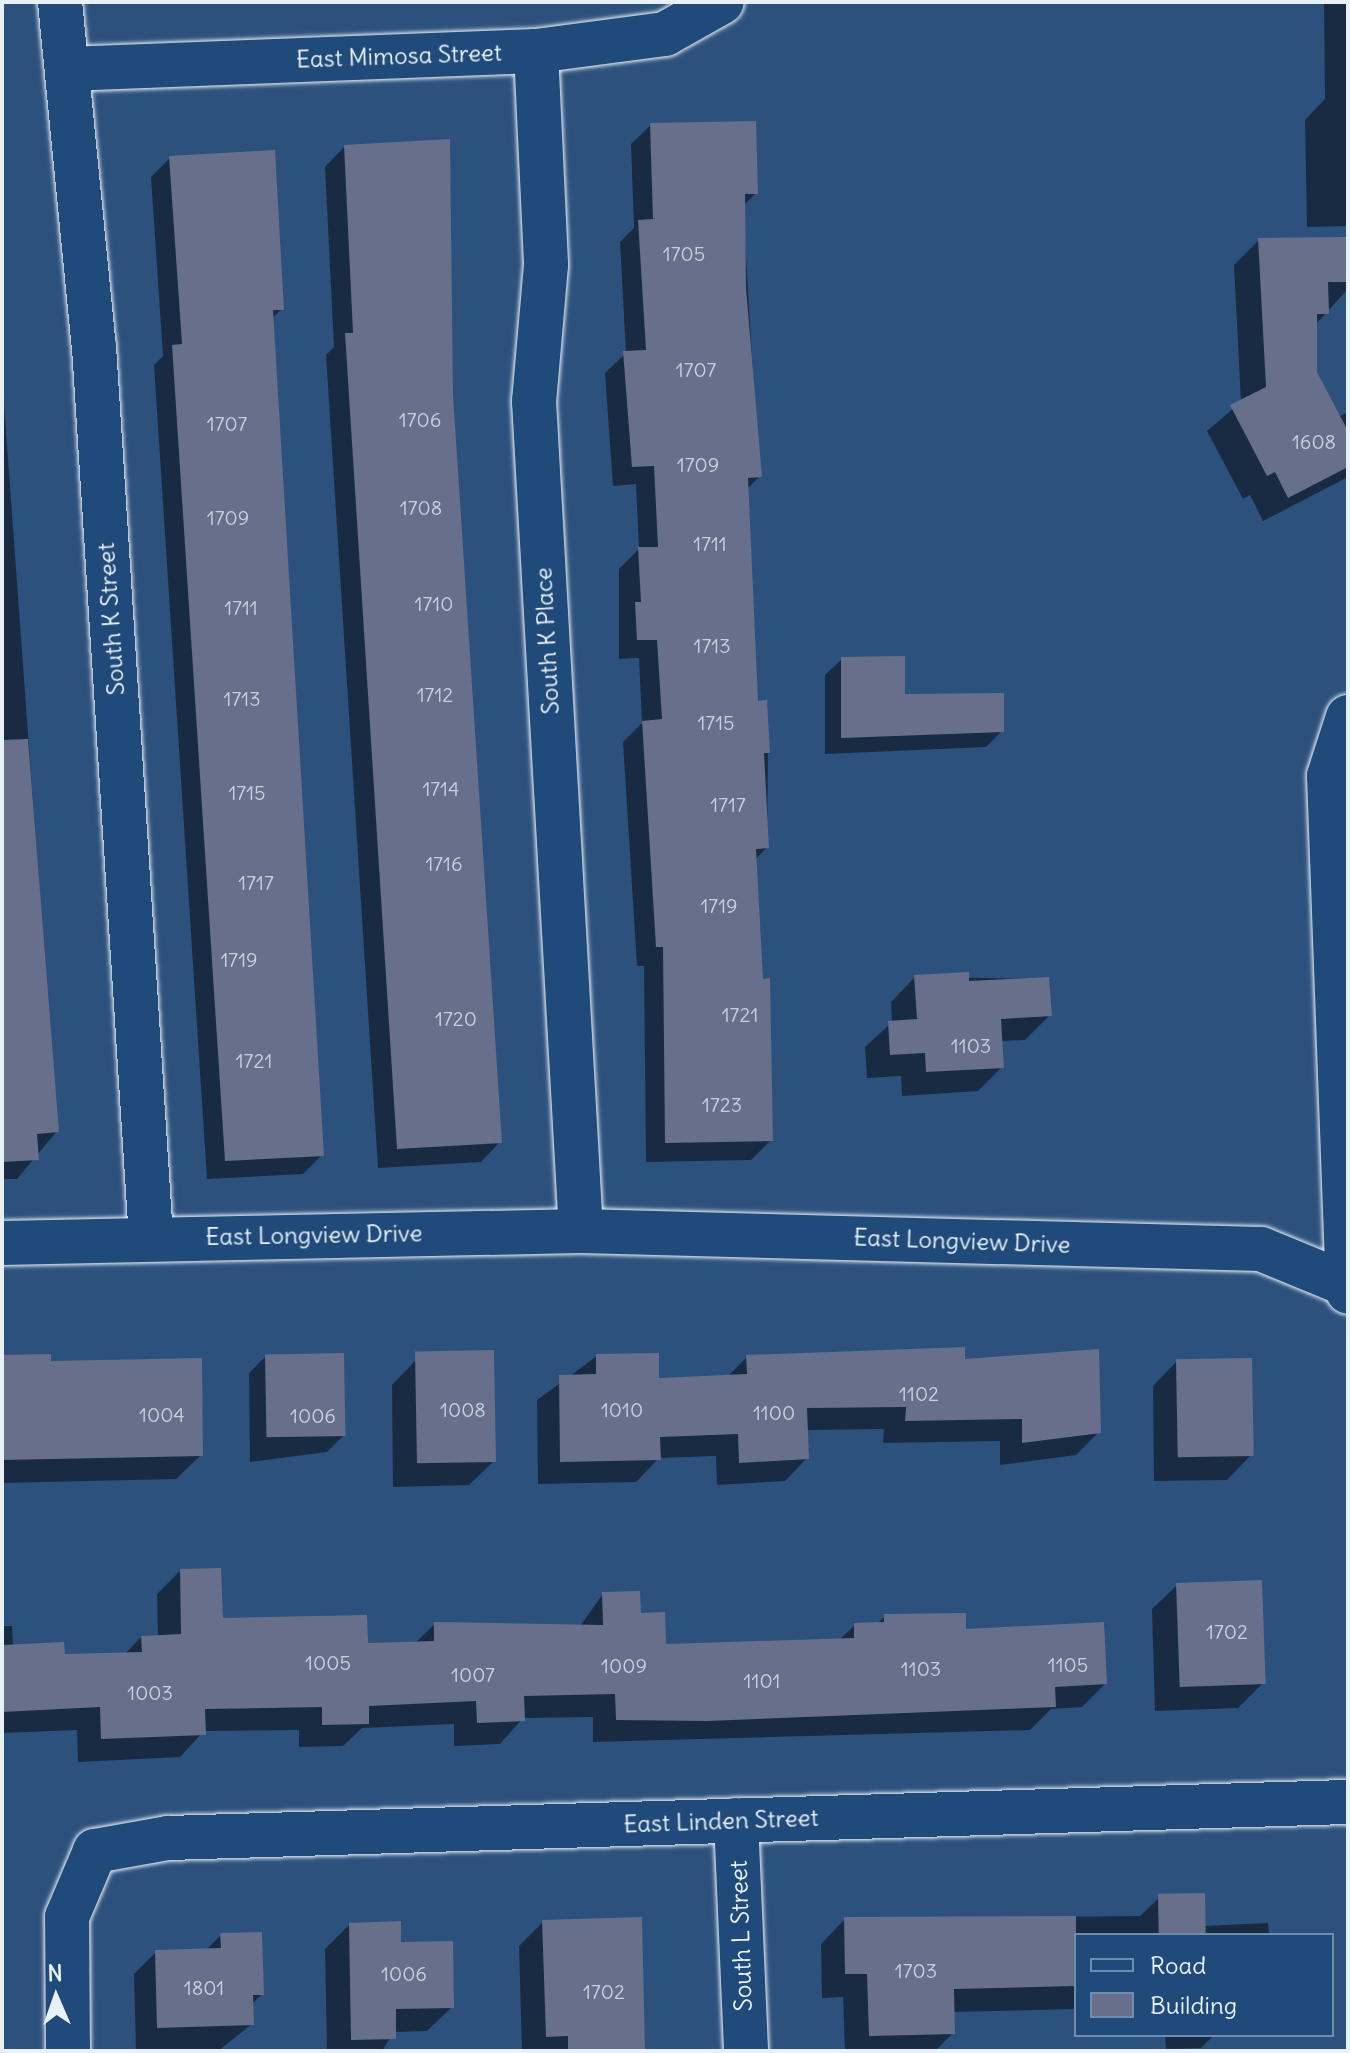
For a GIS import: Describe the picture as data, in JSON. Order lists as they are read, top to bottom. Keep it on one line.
{"streets":{"street":["East Mimosa Street","South K Street","South K Place","East Longview Drive","East Linden Street","South L Street"]},"crossings":[["East Mimosa Street","South K Street"],["East Mimosa Street","South K Place"],["South K Street","East Longview Drive"],["South K Place","East Longview Drive"],["East Linden Street","South L Street"]],"house_numbers":["1705","1707","1706","1707","1608","1709","1708","1709","1711","1710","1711","1713","1712","1713","1715","1714","1715","1717","1716","1717","1719","1719","1721","1720","1103","1721","1723","1102","1008","1010","1100","1004","1006","1702","1005","1105","1009","1103","1007","1101","1003","1703","1006","1801","1702"],"legend":["Road","Building"],"north":"top"}
